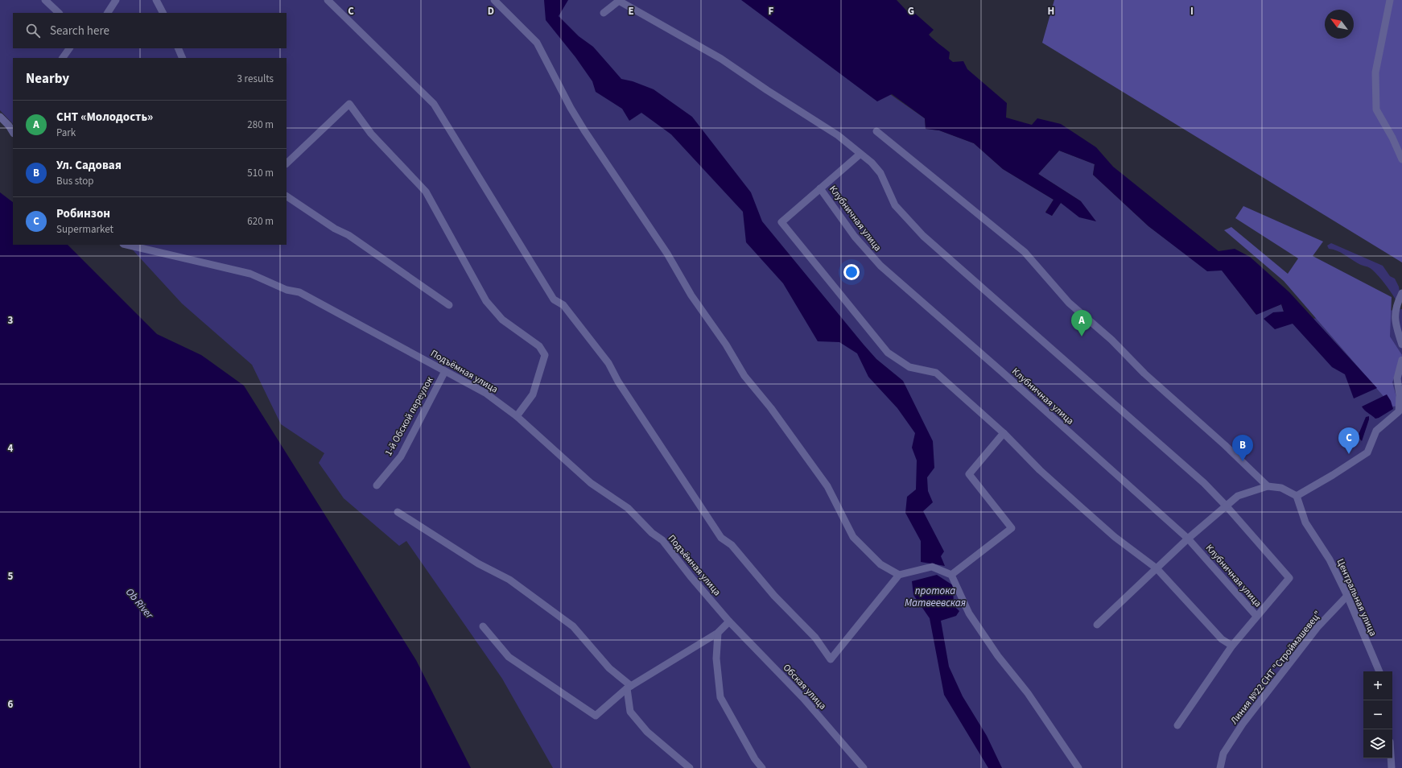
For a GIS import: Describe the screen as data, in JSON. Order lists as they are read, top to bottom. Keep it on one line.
{"streets":{"street":["Клубничная улица","Подъёмная улица","1-й Обской переулок","Центральная улица","Линия №22 СНТ \"Строймашевец\"","Обская улица"]},"crossings":[["Подъёмная улица","1-й Обской переулок"],["Подъёмная улица","Обская улица"],["Центральная улица","Линия №22 СНТ \"Строймашевец\""]],"water":["протока Матвеевская","Ob River"],"north":"top left","page":{"search":"Search here","heading":["Nearby","3 results"],"list":[{"mark":"A","name":"СНТ «Молодость»","note":"Park","value":"280 m"},{"mark":"B","name":"Ул. Садовая","note":"Bus stop","value":"510 m"},{"mark":"C","name":"Робинзон","note":"Supermarket","value":"620 m"}],"pins":["A","C","B"],"map_buttons":["+","−"]},"grid":{"columns":["C","D","E","F","G","H","I"],"rows":["3","4","5","6"]}}
